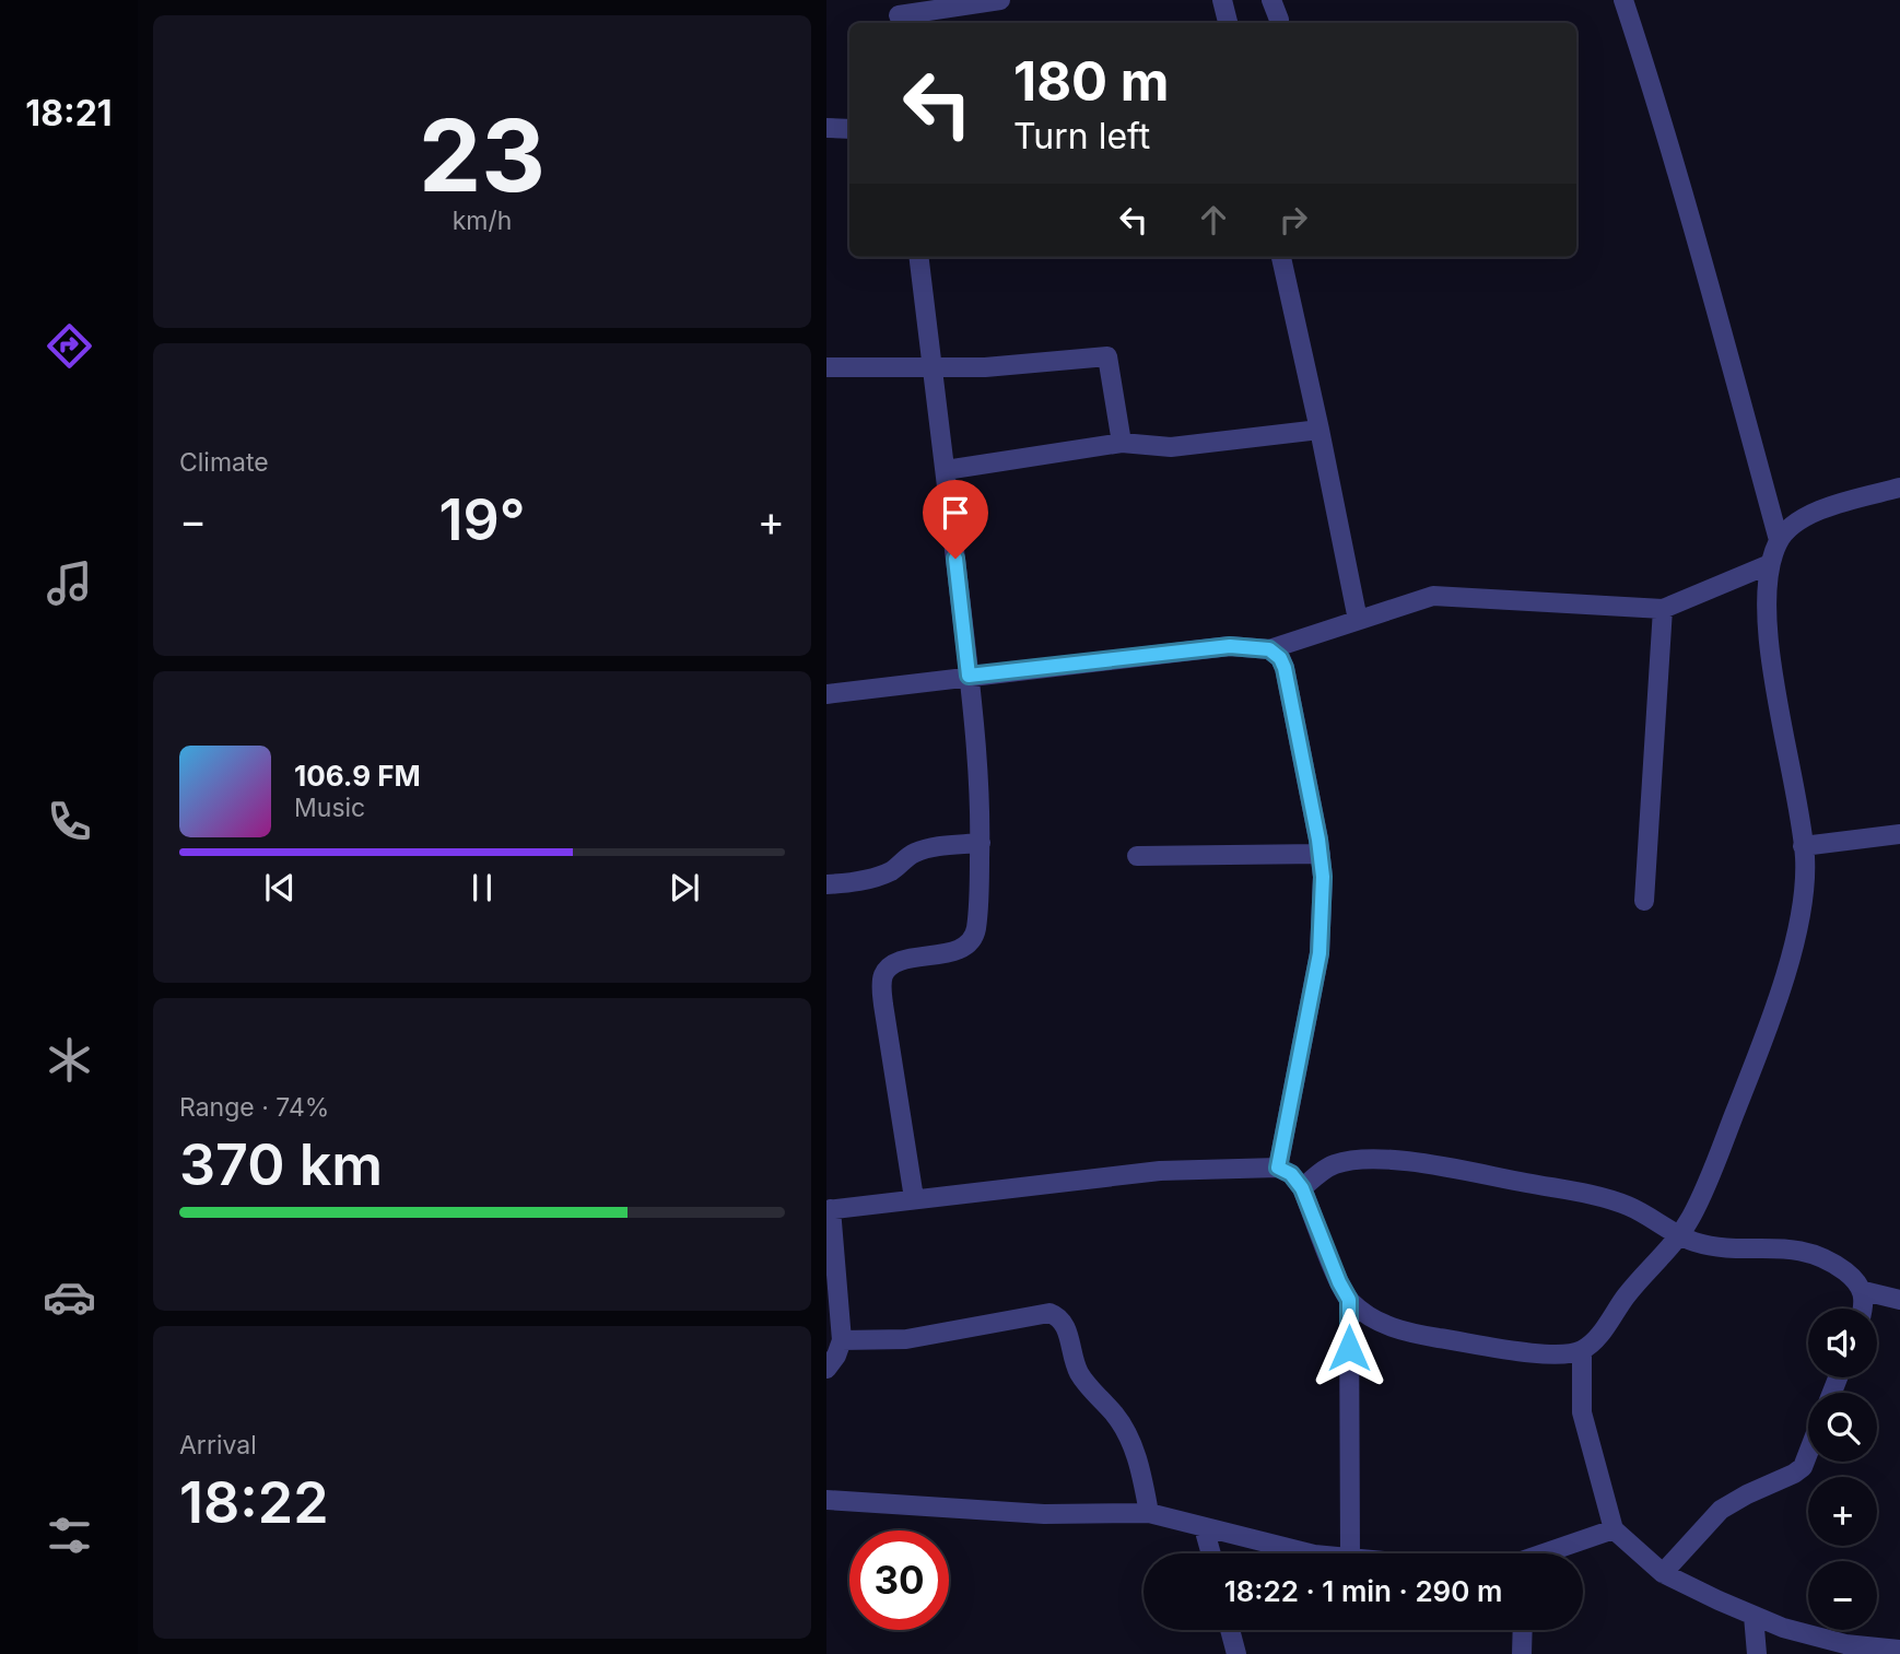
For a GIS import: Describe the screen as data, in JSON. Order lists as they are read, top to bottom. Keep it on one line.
{"page":{"tabs":"18:21","tile":[["23","km/h"],"Climate",["Range · 74%","370 km"],["Arrival","18:22"]],"turn":["180 m","Turn left"],"heat":["−","19°","+"],"song":["106.9 FM","Music"],"map_buttons":["+","−"],"limit":"30","trip":"18:22 · 1 min · 290 m"}}
